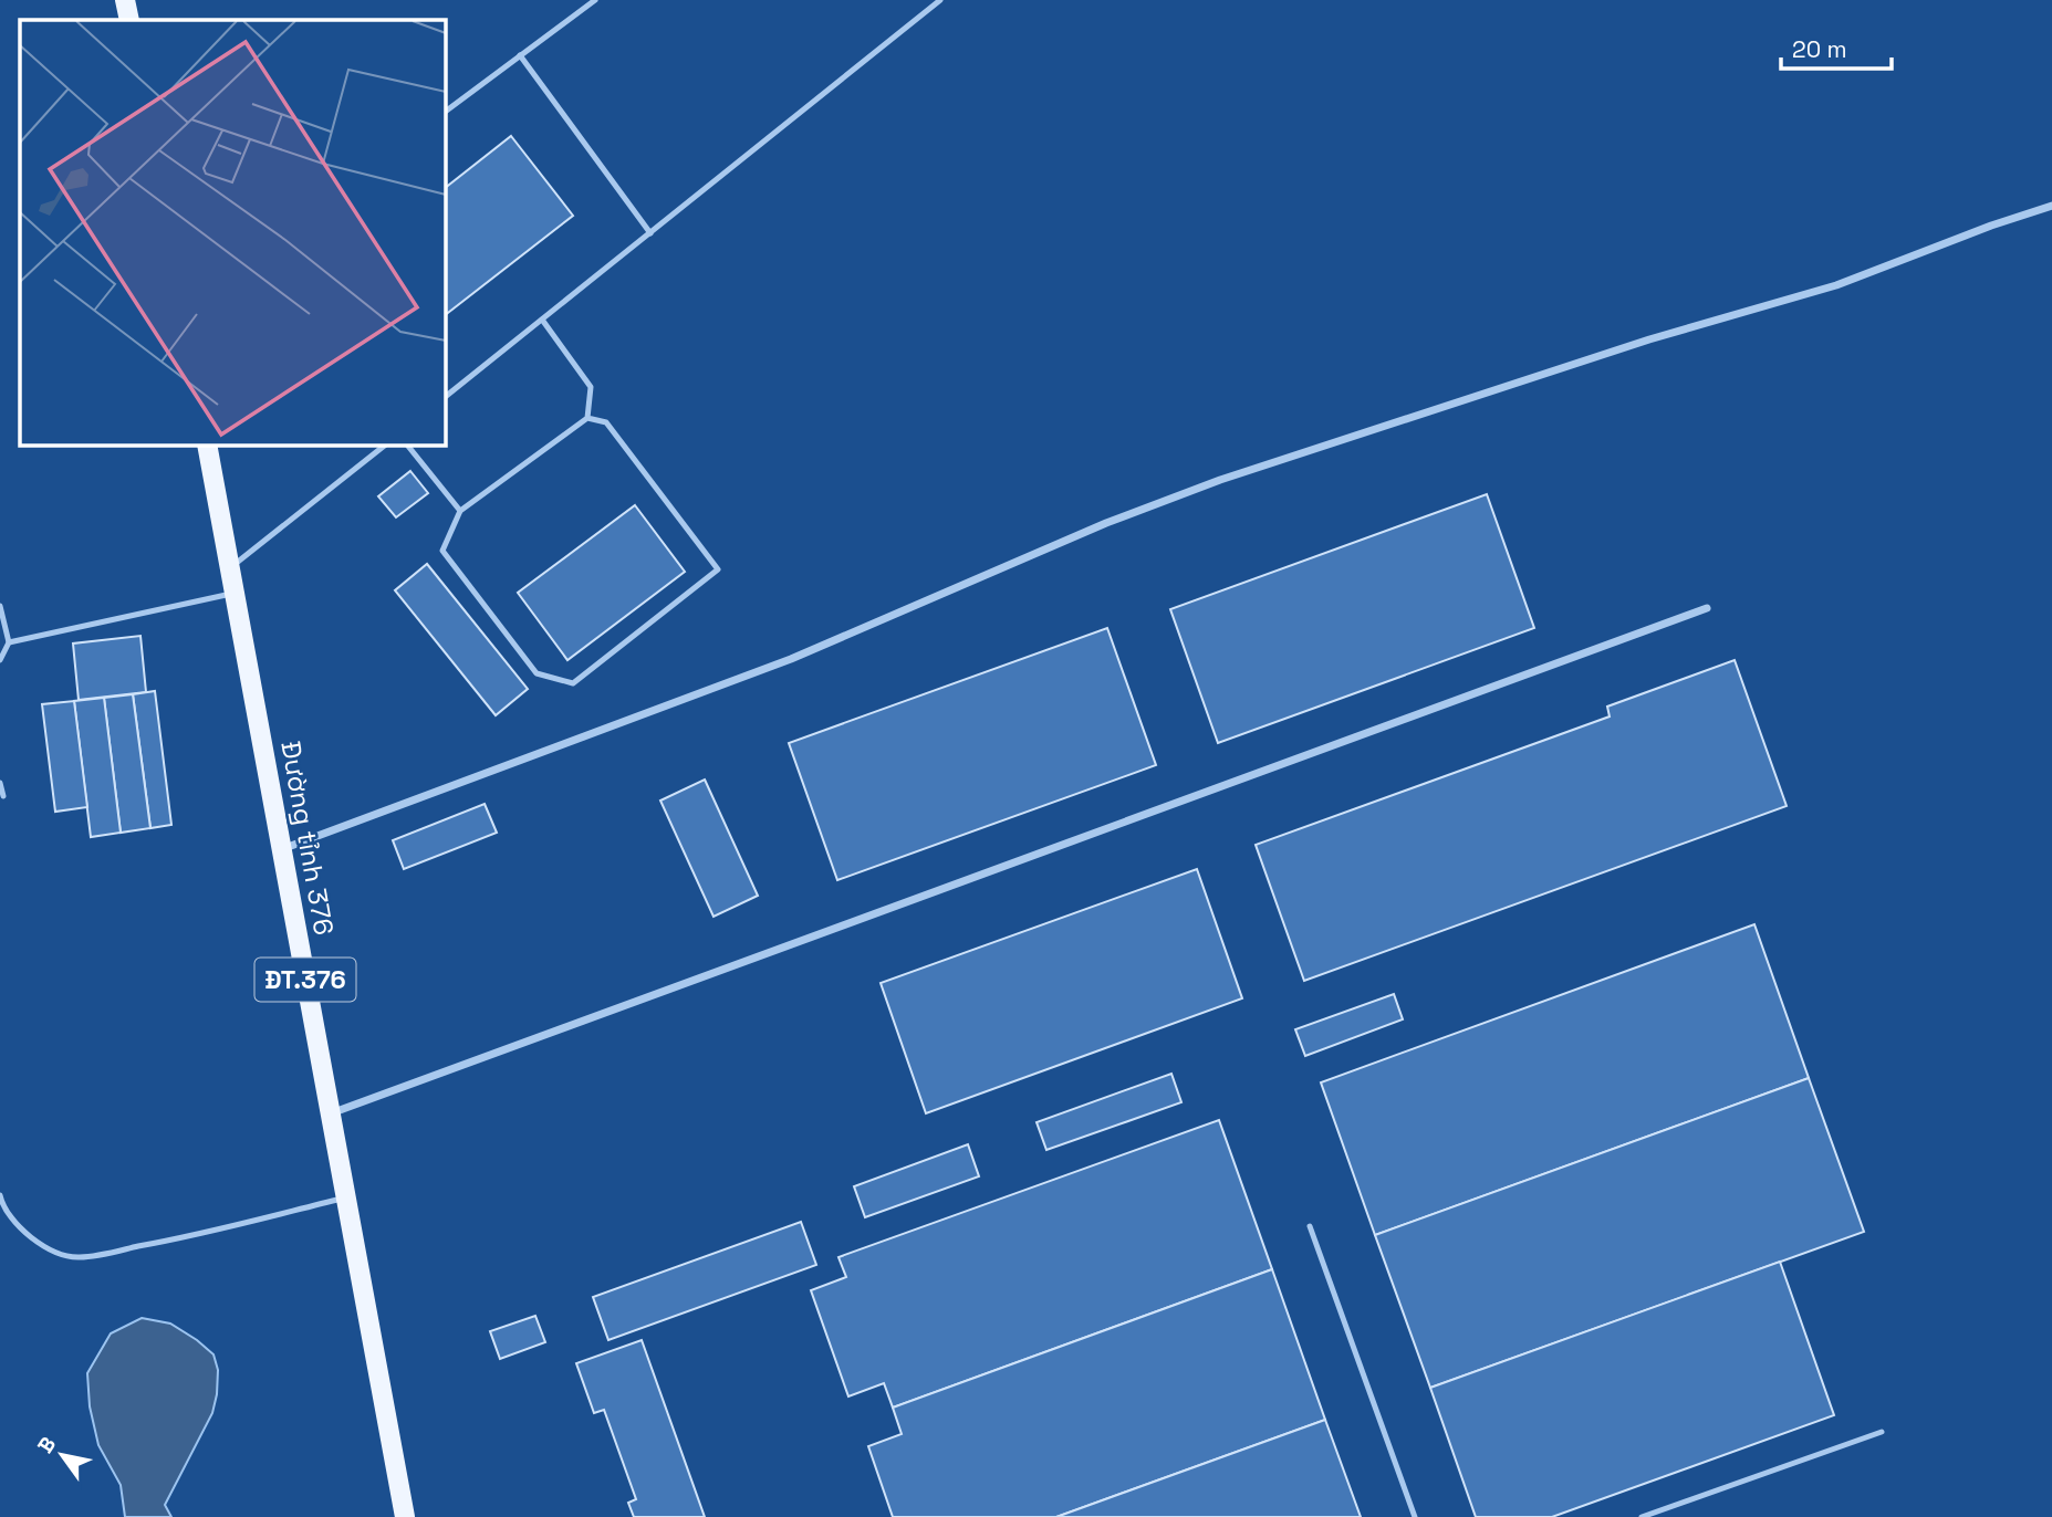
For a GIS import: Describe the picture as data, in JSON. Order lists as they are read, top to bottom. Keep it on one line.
{"streets":{"main road":["Đường tỉnh 376","ĐT.376"]},"scale_bar":"20 m","north":"top left"}
